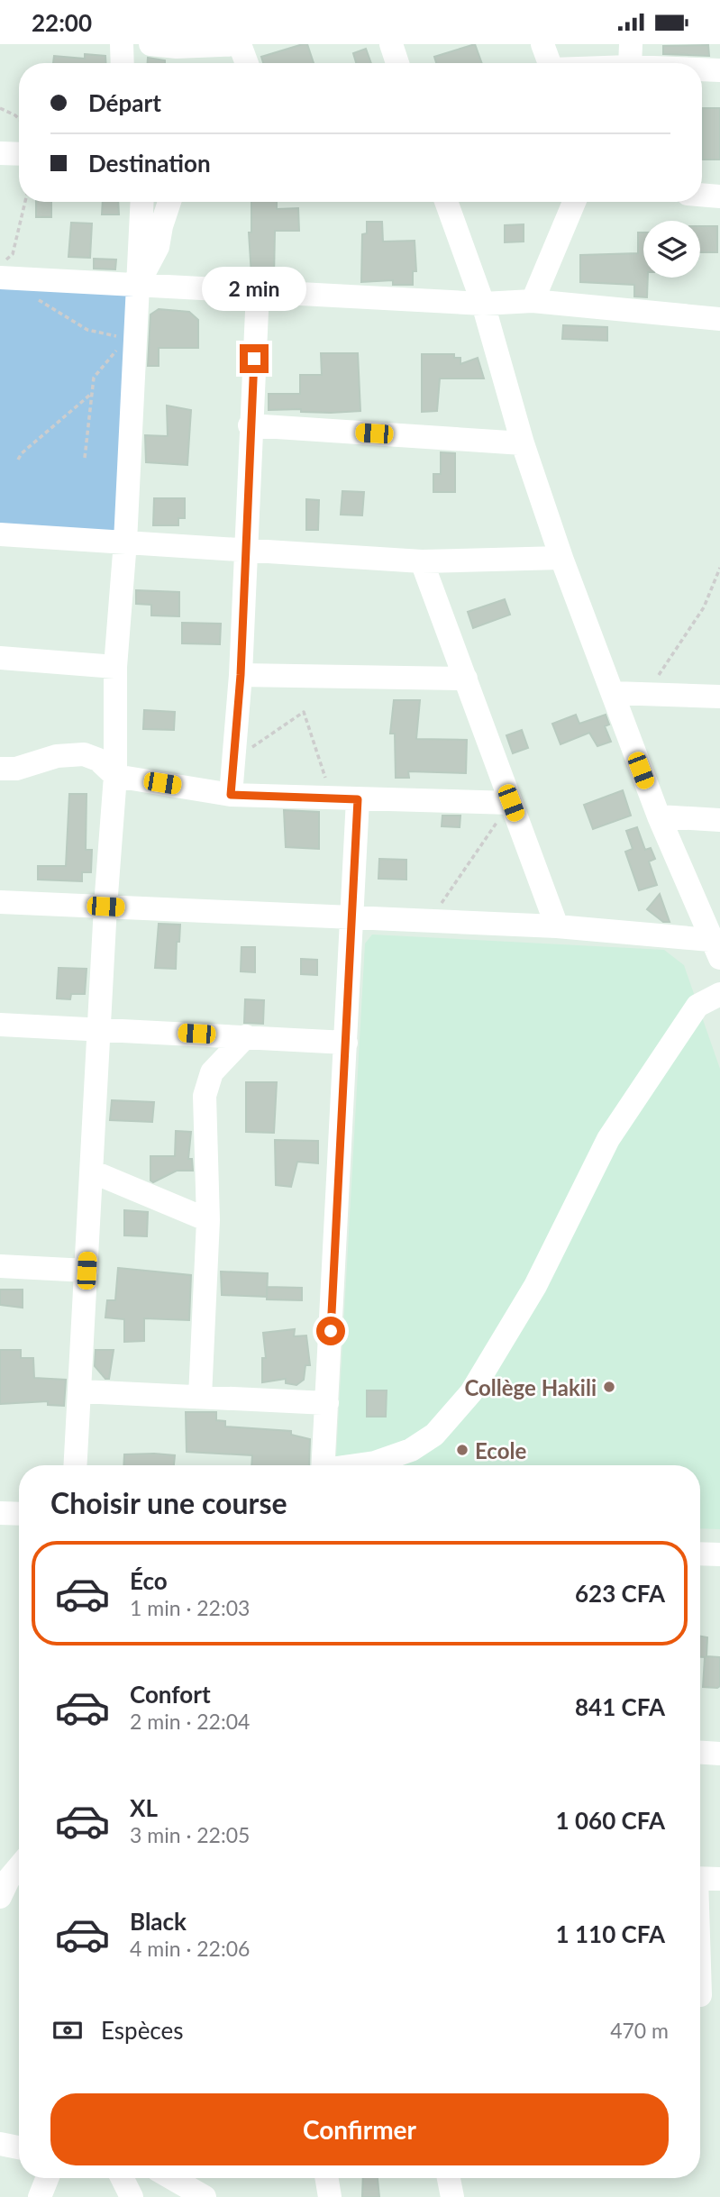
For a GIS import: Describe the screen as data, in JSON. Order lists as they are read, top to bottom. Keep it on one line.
{"places":["Collège Hakili","Ecole"],"page":{"status":"22:00","banner":["Départ","Destination"],"bubble":"2 min","heading":"Choisir une course","list":[{"name":"Éco","note":"1 min · 22:03","value":"623 CFA"},{"name":"Confort","note":"2 min · 22:04","value":"841 CFA"},{"name":"XL","note":"3 min · 22:05","value":"1 060 CFA"},{"name":"Black","note":"4 min · 22:06","value":"1 110 CFA"}],"pay":["Espèces","470 m"],"buttons":"Confirmer"}}
